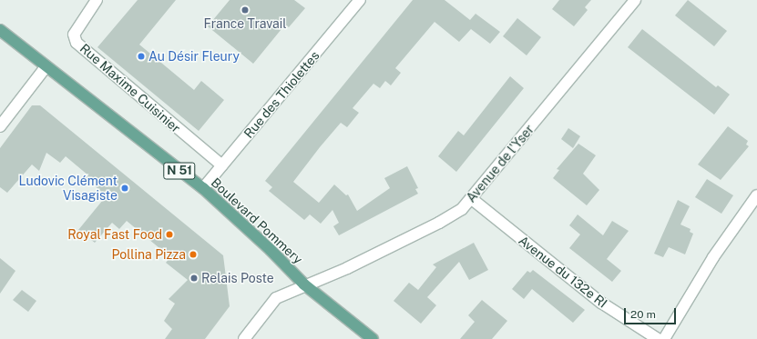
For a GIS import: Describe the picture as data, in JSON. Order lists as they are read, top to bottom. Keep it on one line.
{"streets":{"main road":["N 51","Boulevard Pommery"],"street":["Rue Maxime Cuisinier","Rue des Thiolettes","Avenue de l'Yser","Avenue du 132e RI"]},"crossings":[["Rue Maxime Cuisinier","Rue des Thiolettes"],["Rue des Thiolettes","Boulevard Pommery"],["Avenue de l'Yser","Boulevard Pommery"],["Avenue de l'Yser","Avenue du 132e RI"]],"places":["France Travail","Au Désir Fleury","Ludovic Clément Visagiste","Royal Fast Food","Pollina Pizza","Relais Poste"],"scale_bar":"20 m"}
